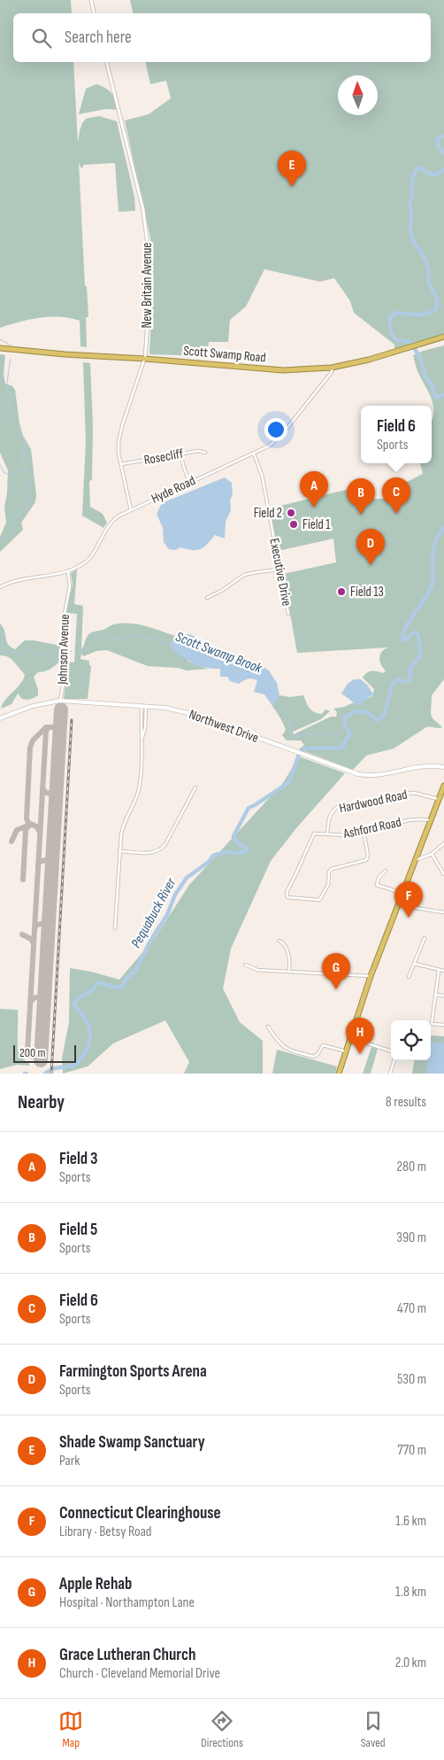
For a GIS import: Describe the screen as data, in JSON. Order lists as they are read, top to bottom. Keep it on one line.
{"streets":{"highway":["Scott Swamp Road"],"main road":["Northwest Drive"],"street":["New Britain Avenue","Rosecliff","Hyde Road","Executive Drive","Johnson Avenue","Hardwood Road","Ashford Road"]},"crossings":[["New Britain Avenue","Scott Swamp Road"],["New Britain Avenue","Rosecliff"],["New Britain Avenue","Hyde Road"],["Scott Swamp Road","Hyde Road"],["Hyde Road","Executive Drive"],["Hyde Road","Johnson Avenue"],["Johnson Avenue","Northwest Drive"],["Hardwood Road","Ashford Road"]],"water":["Scott Swamp Brook","Pequabuck River"],"places":["Field 2","Field 1","Field 13"],"scale_bar":"200 m","north":"top","page":{"search":"Search here","pins":["E","A","C","B","D","F","G","H"],"popup":["Field 6","Sports"],"scale":"200 m","heading":["Nearby","8 results"],"list":[{"mark":"A","name":"Field 3","note":"Sports","value":"280 m"},{"mark":"B","name":"Field 5","note":"Sports","value":"390 m"},{"mark":"C","name":"Field 6","note":"Sports","value":"470 m"},{"mark":"D","name":"Farmington Sports Arena","note":"Sports","value":"530 m"},{"mark":"E","name":"Shade Swamp Sanctuary","note":"Park","value":"770 m"},{"mark":"F","name":"Connecticut Clearinghouse","note":"Library · Betsy Road","value":"1.6 km"},{"mark":"G","name":"Apple Rehab","note":"Hospital · Northampton Lane","value":"1.8 km"},{"mark":"H","name":"Grace Lutheran Church","note":"Church · Cleveland Memorial Drive","value":"2.0 km"}],"nav":["Map","Directions","Saved"]}}
